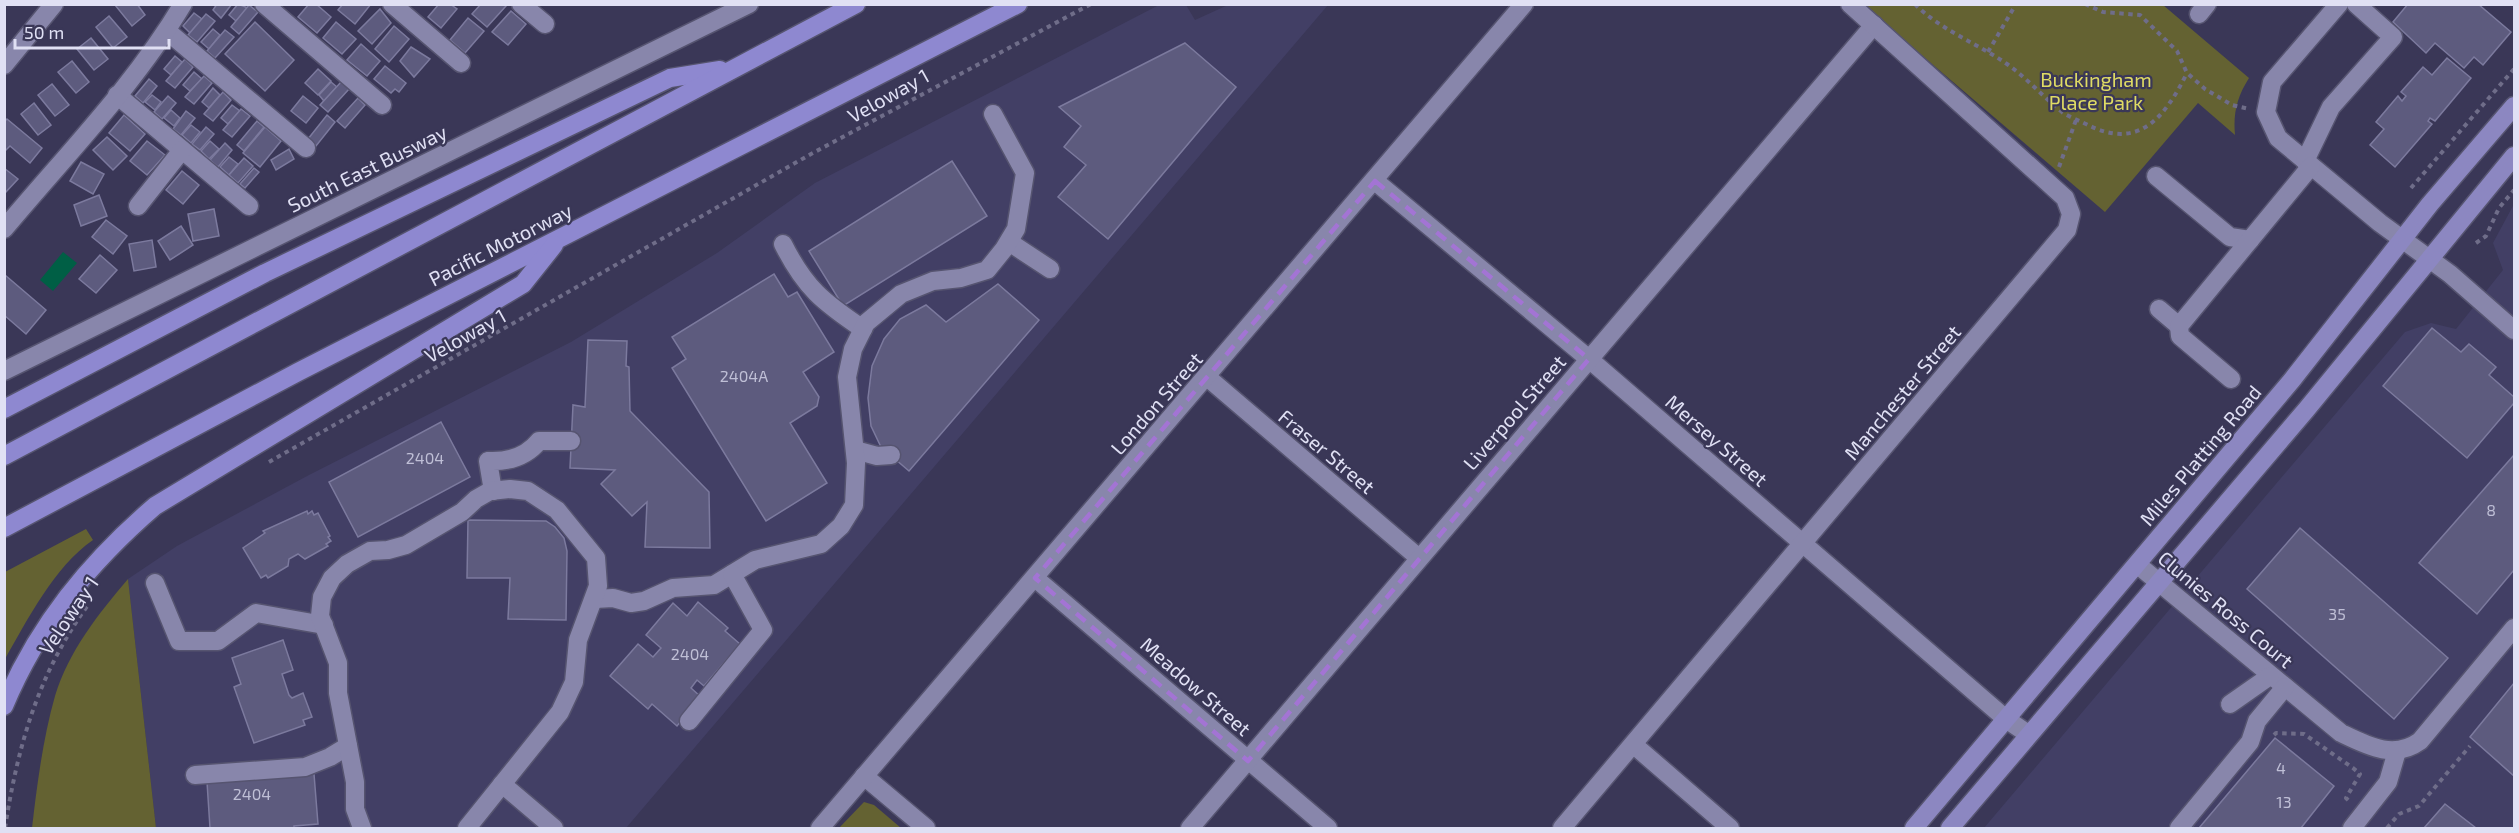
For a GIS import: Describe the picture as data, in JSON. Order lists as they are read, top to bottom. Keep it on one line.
{"streets":{"highway":["Pacific Motorway"],"main road":["Miles Platting Road"],"street":["South East Busway","Manchester Street","London Street","Liverpool Street","Mersey Street","Fraser Street","Clunies Ross Court","Meadow Street"],"path":["Veloway 1"]},"crossings":[["Manchester Street","Liverpool Street"],["Manchester Street","Mersey Street"],["London Street","Mersey Street"],["London Street","Fraser Street"],["London Street","Meadow Street"],["Liverpool Street","Mersey Street"],["Liverpool Street","Fraser Street"],["Liverpool Street","Meadow Street"],["Mersey Street","Miles Platting Road"],["Miles Platting Road","Clunies Ross Court"]],"parks":["Buckingham Place Park"],"house_numbers":["2404A","2404","8","35","2404","4","2404","13"],"scale_bar":"50 m"}
